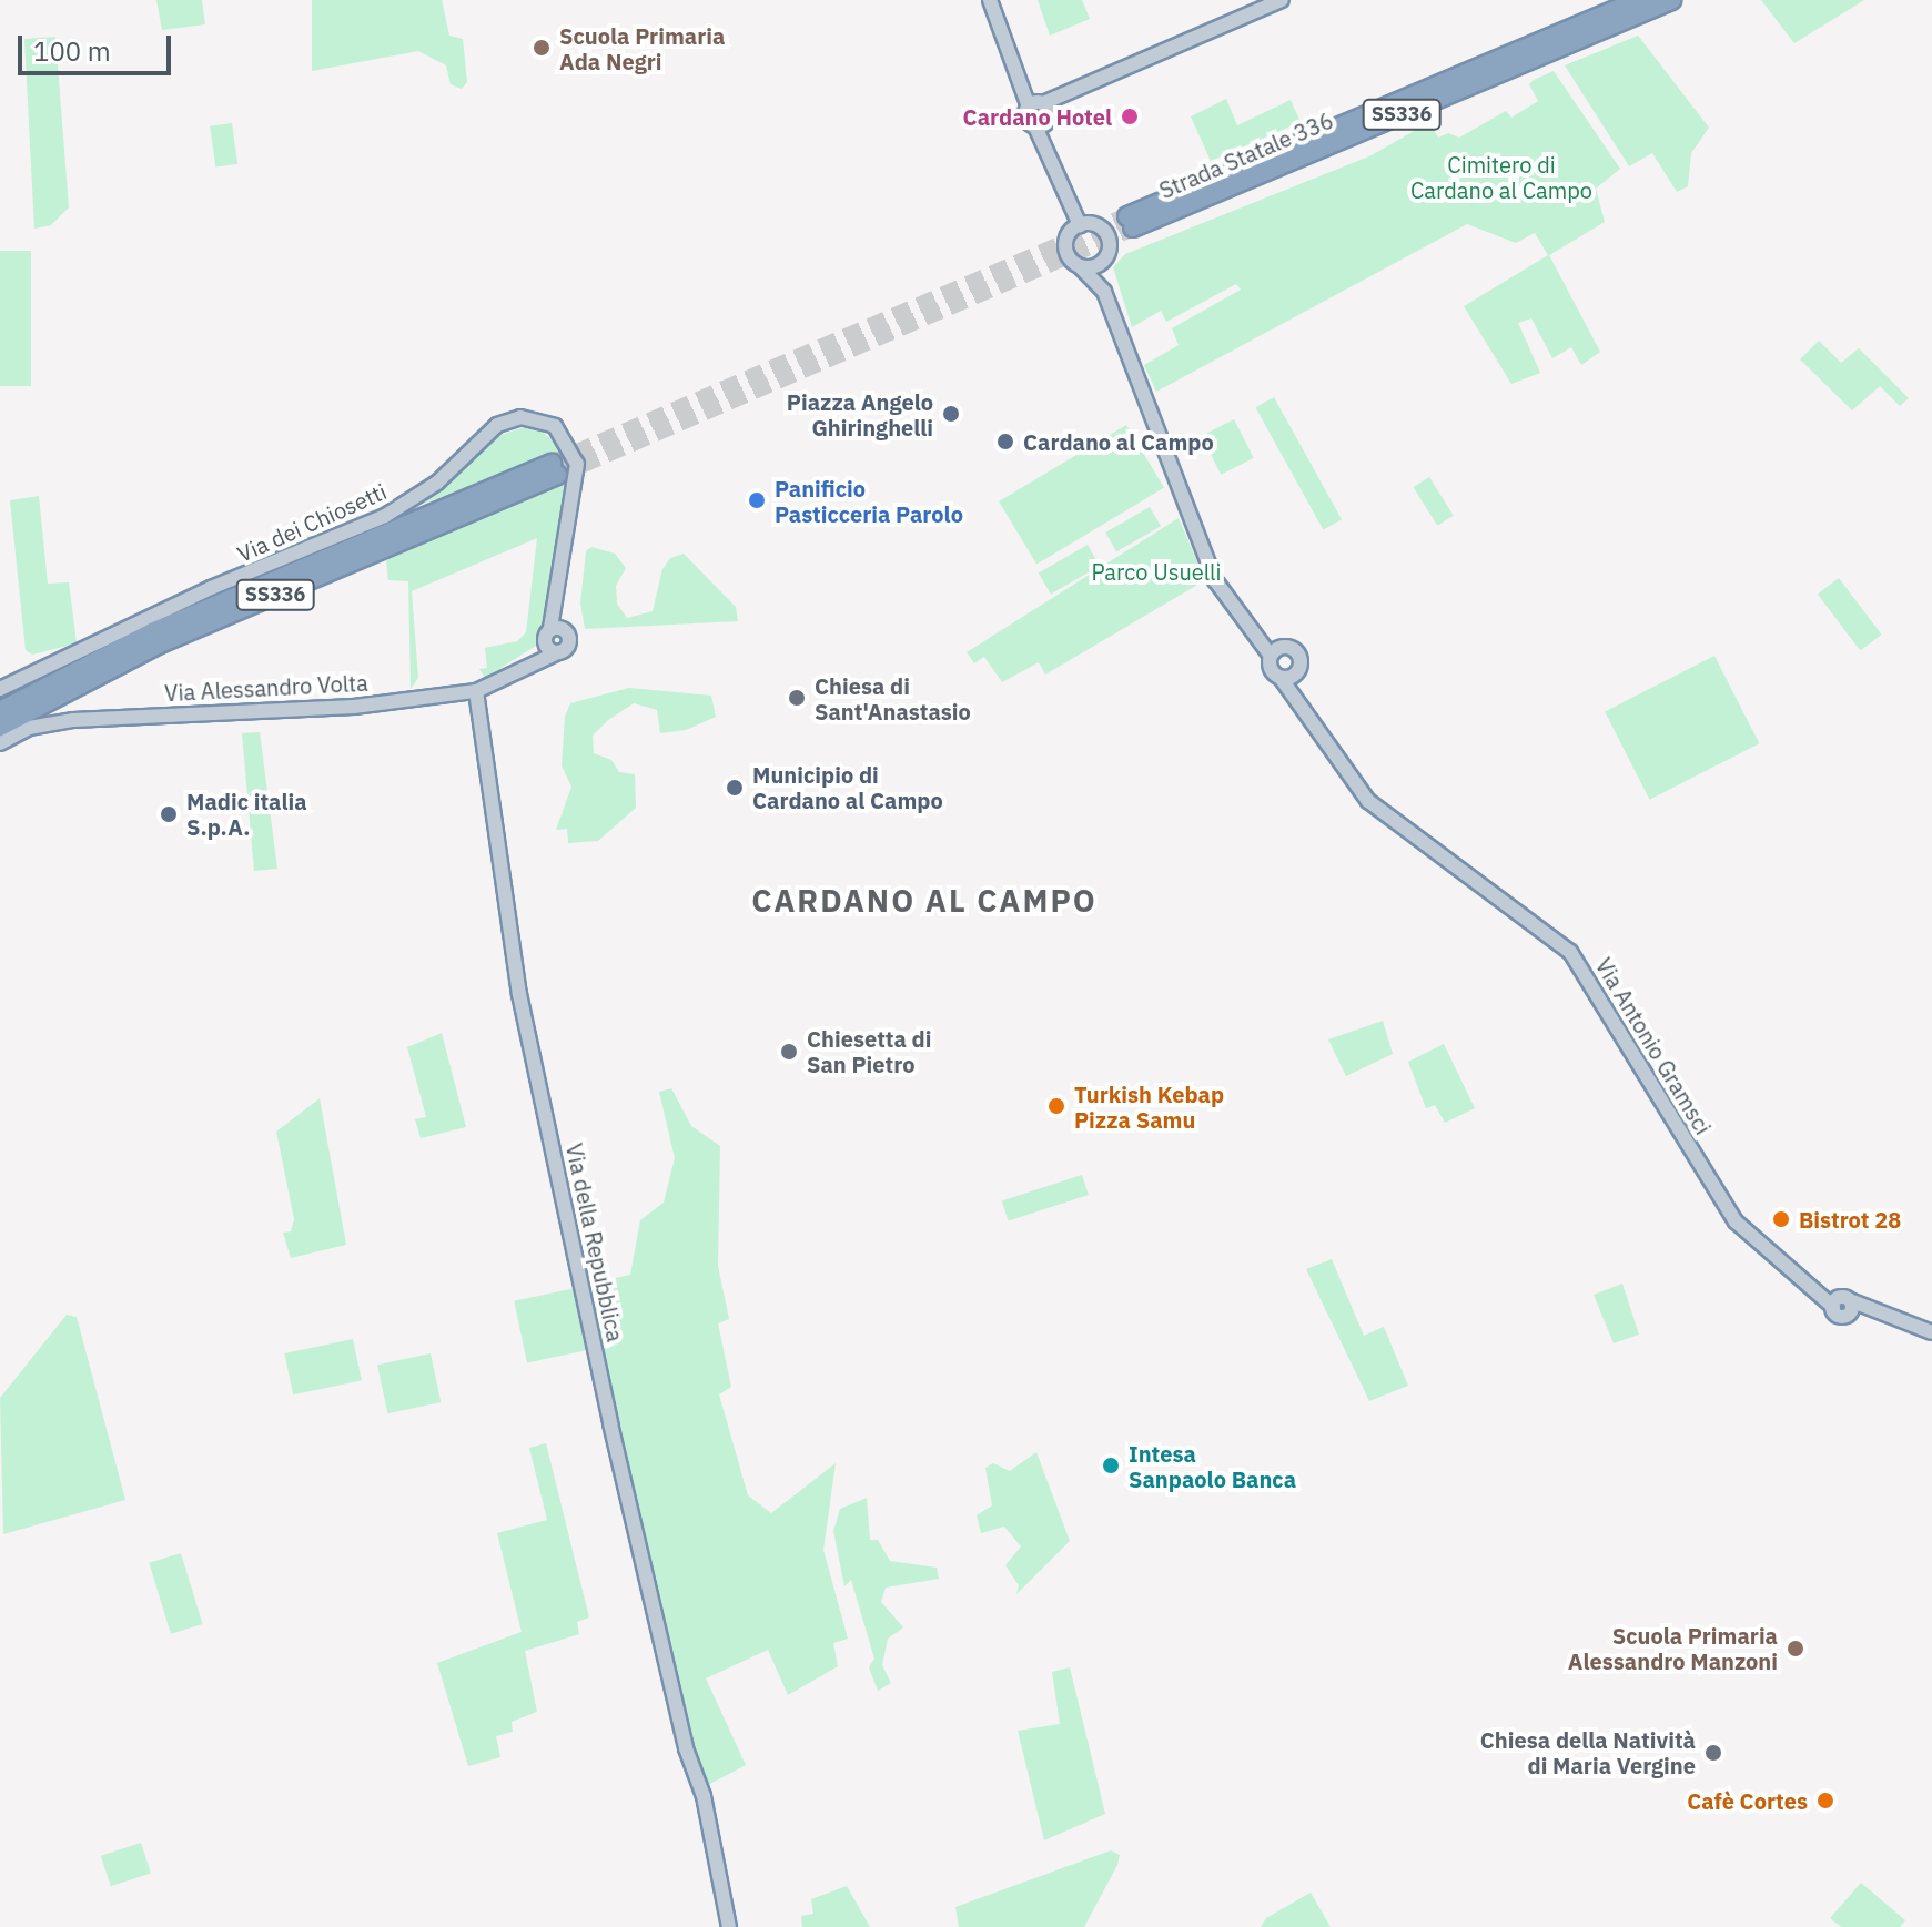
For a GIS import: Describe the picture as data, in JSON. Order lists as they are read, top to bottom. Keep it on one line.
{"streets":{"highway":["SS336","Strada Statale 336"],"street":["Via dei Chiosetti","Via Alessandro Volta","Via Antonio Gramsci","Via della Repubblica"]},"crossings":[["SS336","Via Alessandro Volta"],["Via dei Chiosetti","Via Alessandro Volta"],["Via Alessandro Volta","Via della Repubblica"]],"districts":["CARDANO AL CAMPO"],"parks":["Cimitero di Cardano al Campo","Parco Usuelli"],"places":["Scuola Primaria Ada Negri","Cardano Hotel","Piazza Angelo Ghiringhelli","Cardano al Campo","Panificio Pasticceria Parolo","Chiesa di Sant'Anastasio","Municipio di Cardano al Campo","Madic italia S.p.A.","Chiesetta di San Pietro","Turkish Kebap Pizza Samu","Bistrot 28","Intesa Sanpaolo Banca","Scuola Primaria Alessandro Manzoni","Chiesa della Natività di Maria Vergine","Cafè Cortes"],"scale_bar":"100 m"}
